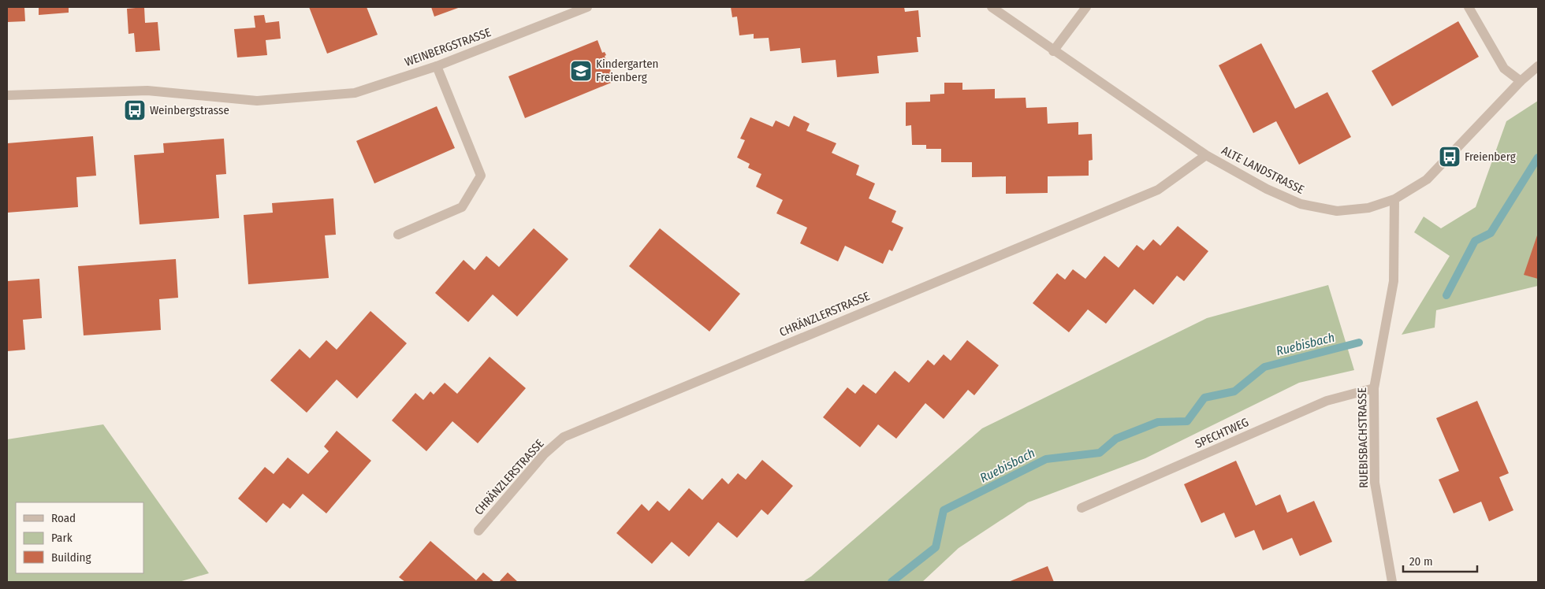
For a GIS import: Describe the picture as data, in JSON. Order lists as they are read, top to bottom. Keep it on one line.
{"streets":{"street":["WEINBERGSTRASSE","ALTE LANDSTRASSE","CHRÄNZLERSTRASSE","SPECHTWEG","RUEBISBACHSTRASSE"]},"crossings":[["ALTE LANDSTRASSE","CHRÄNZLERSTRASSE"],["ALTE LANDSTRASSE","RUEBISBACHSTRASSE"],["SPECHTWEG","RUEBISBACHSTRASSE"]],"water":["Ruebisbach"],"places":{"school or university":["Kindergarten Freienberg"],"bus stop":["Weinbergstrasse","Freienberg"]},"legend":["Road","Park","Building"],"scale_bar":"20 m"}
